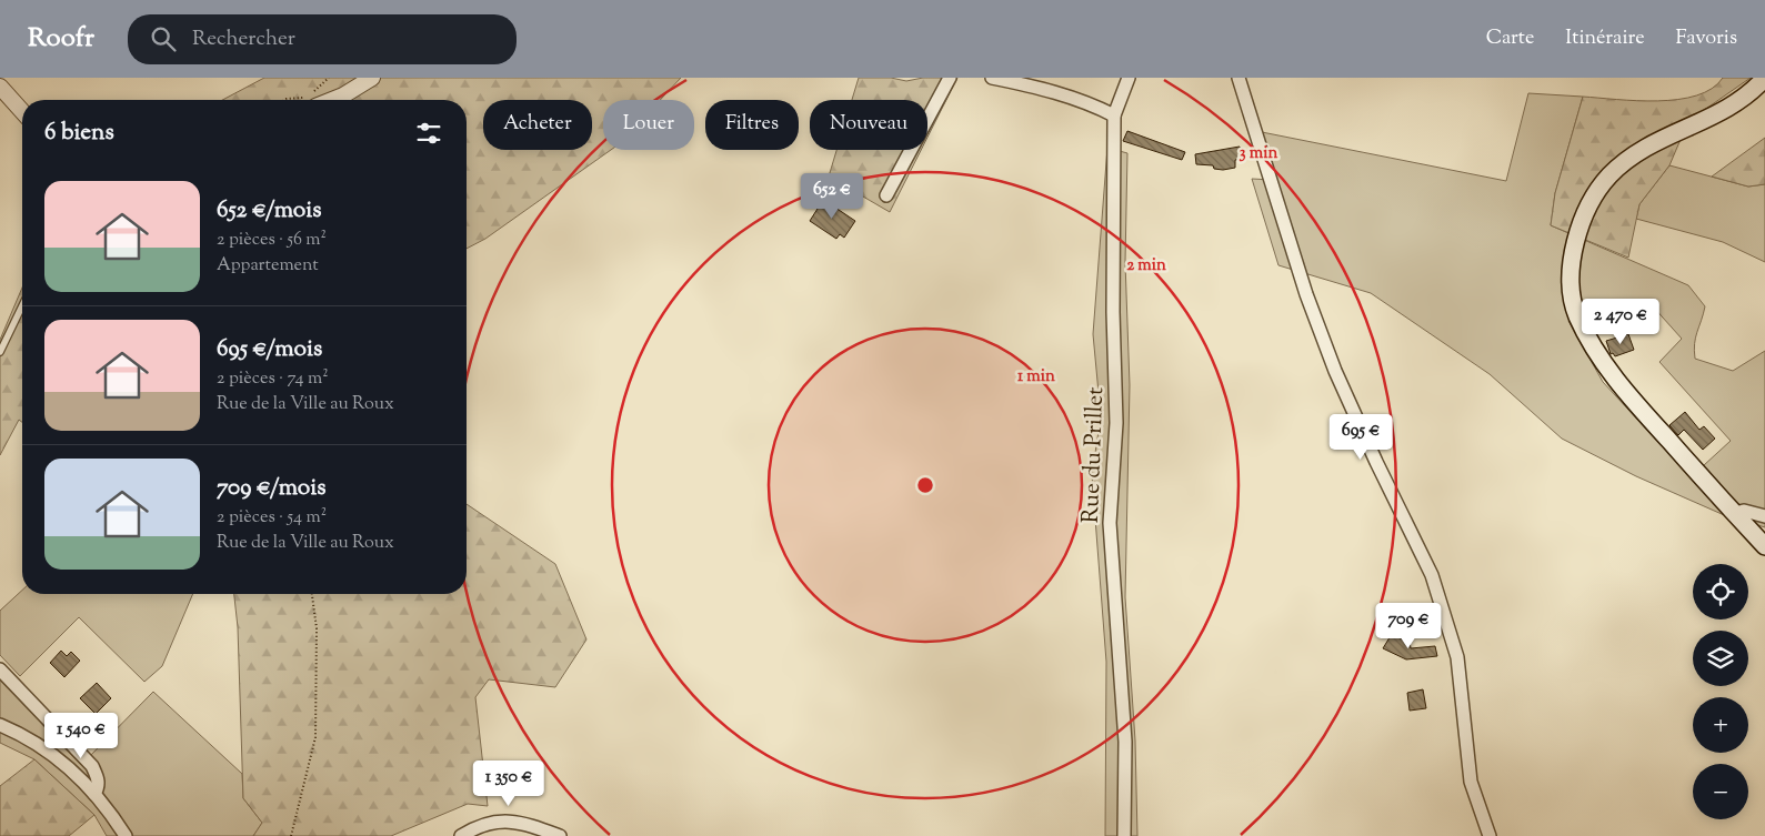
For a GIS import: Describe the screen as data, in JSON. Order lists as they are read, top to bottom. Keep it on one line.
{"streets":{"street":["Rue du Prillet"]},"page":{"header":"Roofr","search":"Rechercher","nav":["Carte","Itinéraire","Favoris"],"chip":["Acheter","Louer","Filtres","Nouveau"],"heading":"6 biens","list":[{"name":"652 €/mois","note":"2 pièces · 56 m² · Appartement"},{"name":"695 €/mois","note":"2 pièces · 74 m² · Rue de la Ville au Roux"},{"name":"709 €/mois","note":"2 pièces · 54 m² · Rue de la Ville au Roux"}],"price":["652 €","2 470 €","695 €","709 €","1 540 €","1 350 €"],"map_buttons":["+","−"]},"rings":["3 min","2 min","1 min"]}
